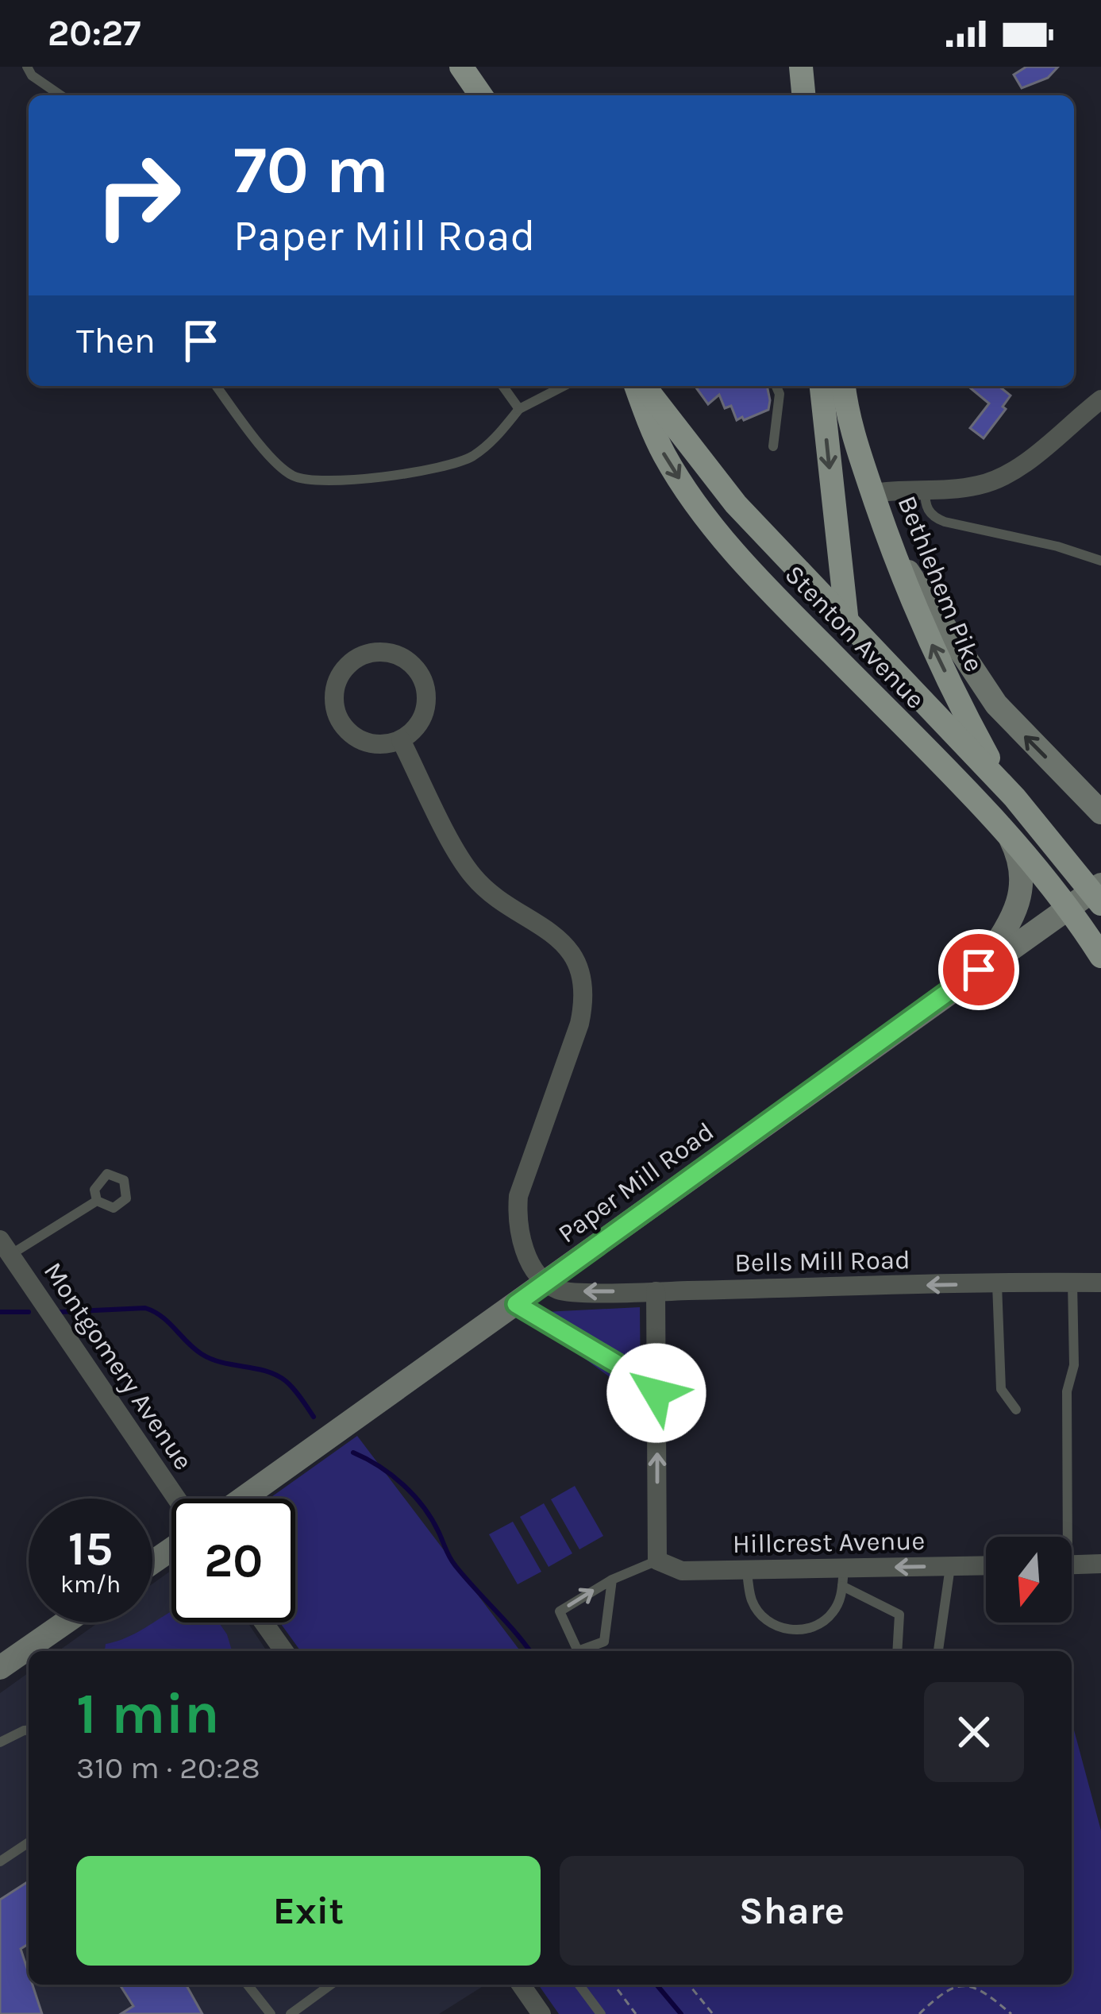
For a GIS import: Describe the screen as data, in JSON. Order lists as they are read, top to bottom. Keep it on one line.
{"streets":{"main road":["Bethlehem Pike","Stenton Avenue","Paper Mill Road"],"street":["Bells Mill Road","Montgomery Avenue","Hillcrest Avenue"]},"crossings":[["Bethlehem Pike","Stenton Avenue"],["Stenton Avenue","Paper Mill Road"],["Paper Mill Road","Bells Mill Road"]],"one_way":["Bells Mill Road"],"north":"bottom","page":{"status":"20:27","turn":["70 m","Paper Mill Road"],"then":"Then","speed":"15 km/h","limit":"20","heading":["1 min","310 m · 20:28"],"buttons":["Exit","Share"]}}
